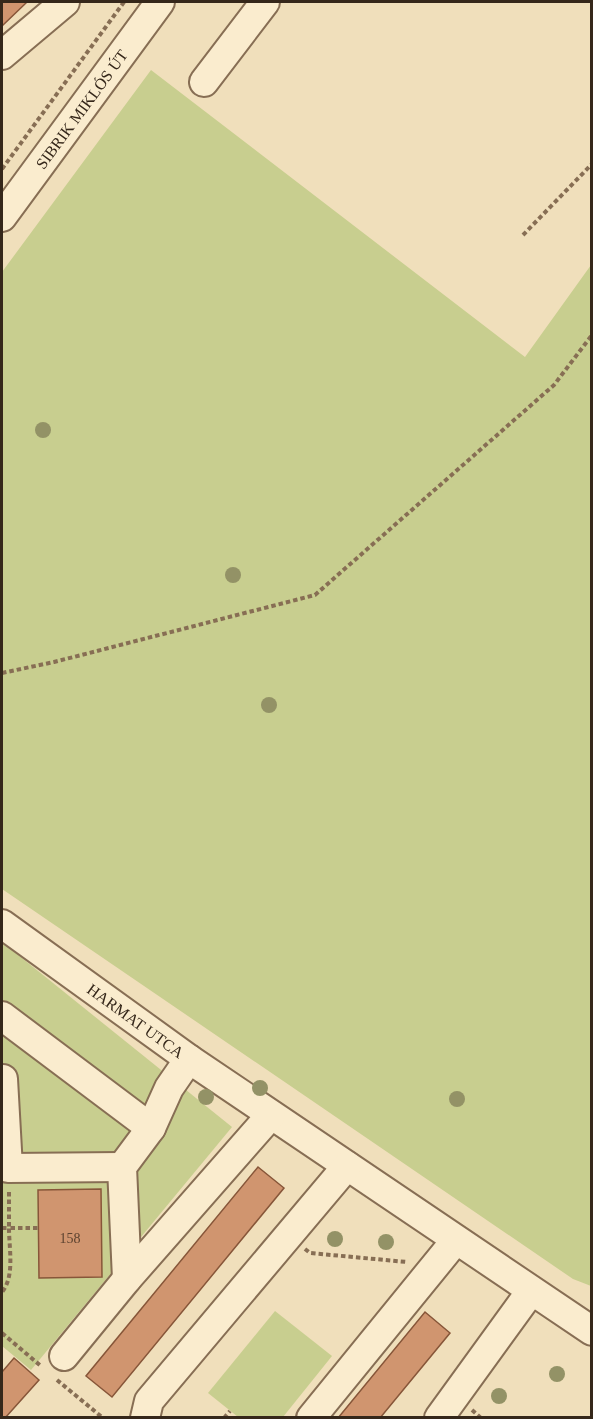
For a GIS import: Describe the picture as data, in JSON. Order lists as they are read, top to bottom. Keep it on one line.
{"streets":{"street":["SIBRIK MIKLÓS ÚT","HARMAT UTCA"]},"house_numbers":["158"]}
